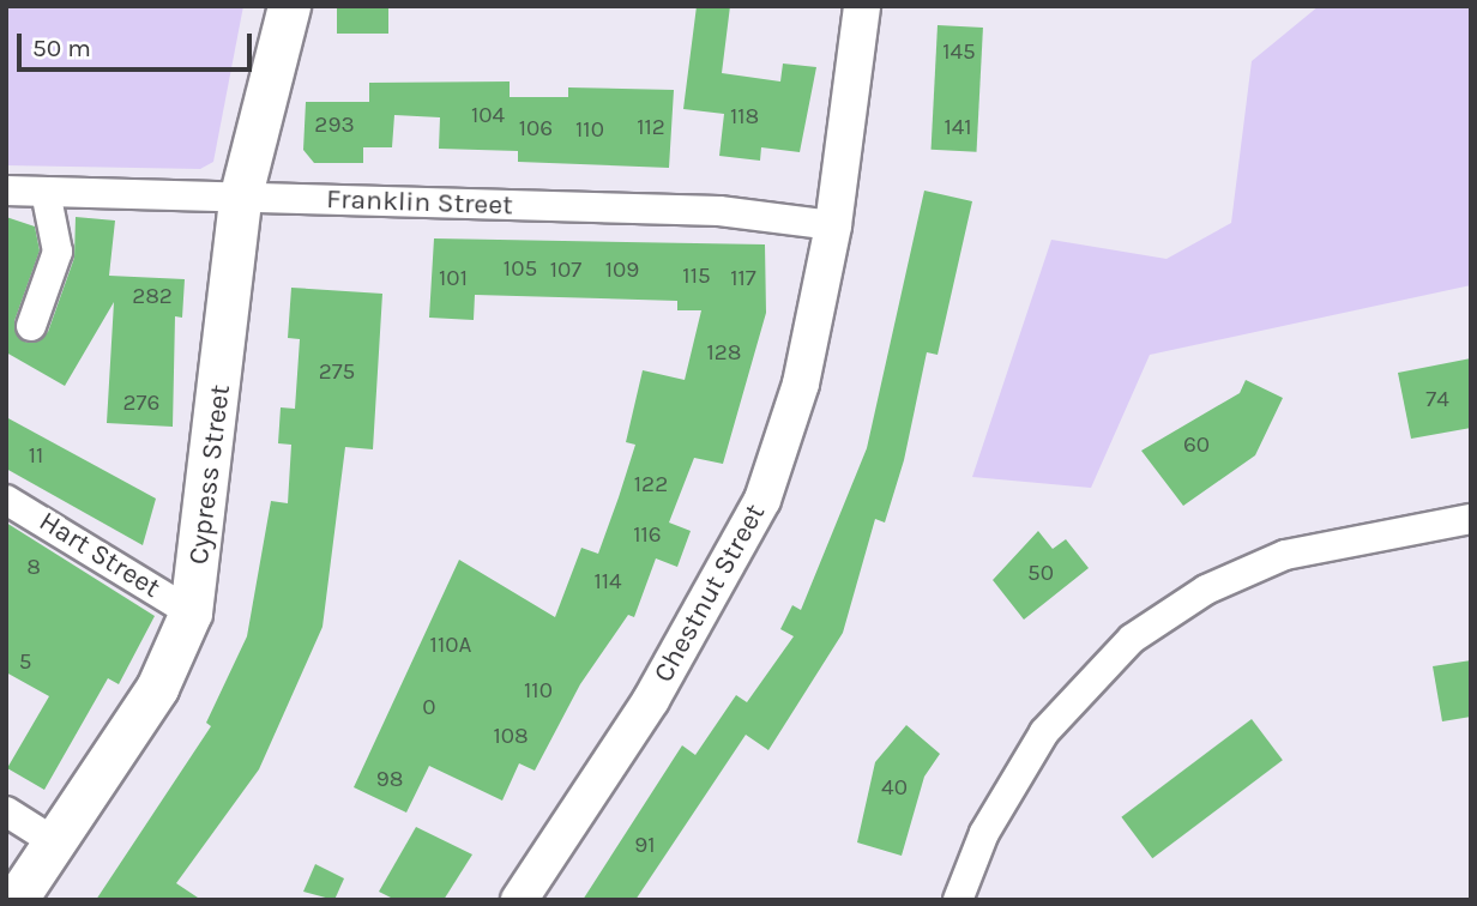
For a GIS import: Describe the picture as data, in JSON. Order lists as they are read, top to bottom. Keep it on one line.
{"streets":{"main road":["Cypress Street"],"street":["Franklin Street","Hart Street","Chestnut Street"]},"crossings":[["Franklin Street","Cypress Street"],["Franklin Street","Chestnut Street"],["Cypress Street","Hart Street"]],"house_numbers":["145","104","118","293","112","141","106","110","105","107","109","115","101","117","282","128","275","74","276","60","11","122","116","8","50","114","110A","5","110","0","108","98","40","91"],"scale_bar":"50 m"}
